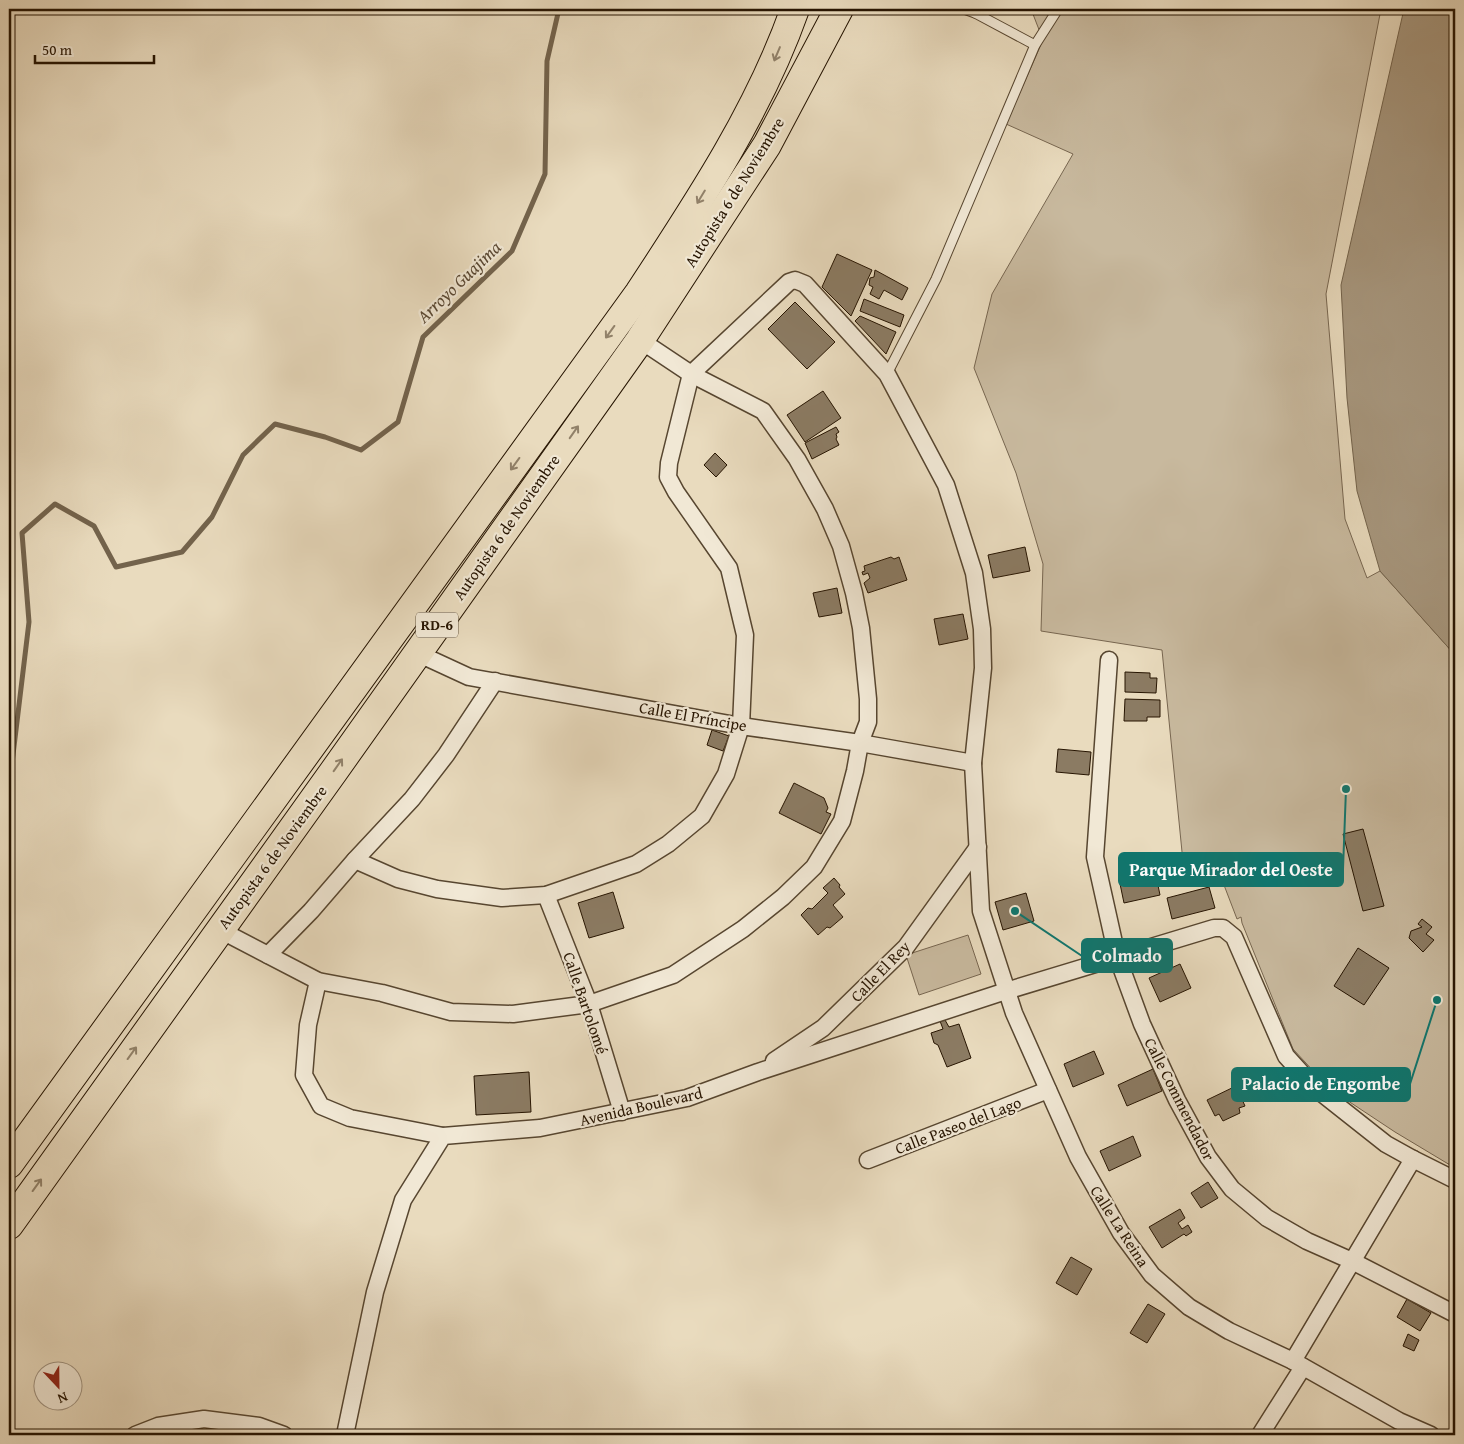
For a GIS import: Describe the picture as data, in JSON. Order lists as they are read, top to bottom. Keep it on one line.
{"streets":{"highway":["Autopista 6 de Noviembre","RD-6"],"street":["Calle El Príncipe","Calle El Rey","Calle Bartolomé","Calle Commendador","Avenida Boulevard","Calle Paseo del Lago","Calle La Reina"]},"crossings":[["Autopista 6 de Noviembre","Calle El Príncipe"],["Calle El Príncipe","Calle La Reina"],["Calle El Rey","Avenida Boulevard"],["Calle El Rey","Calle La Reina"],["Calle Bartolomé","Avenida Boulevard"],["Calle Commendador","Avenida Boulevard"],["Avenida Boulevard","Calle La Reina"],["Calle Paseo del Lago","Calle La Reina"]],"water":["Arroyo Guajima"],"places":["Parque Mirador del Oeste","Colmado","Palacio de Engombe"],"scale_bar":"50 m","north":"bottom"}
